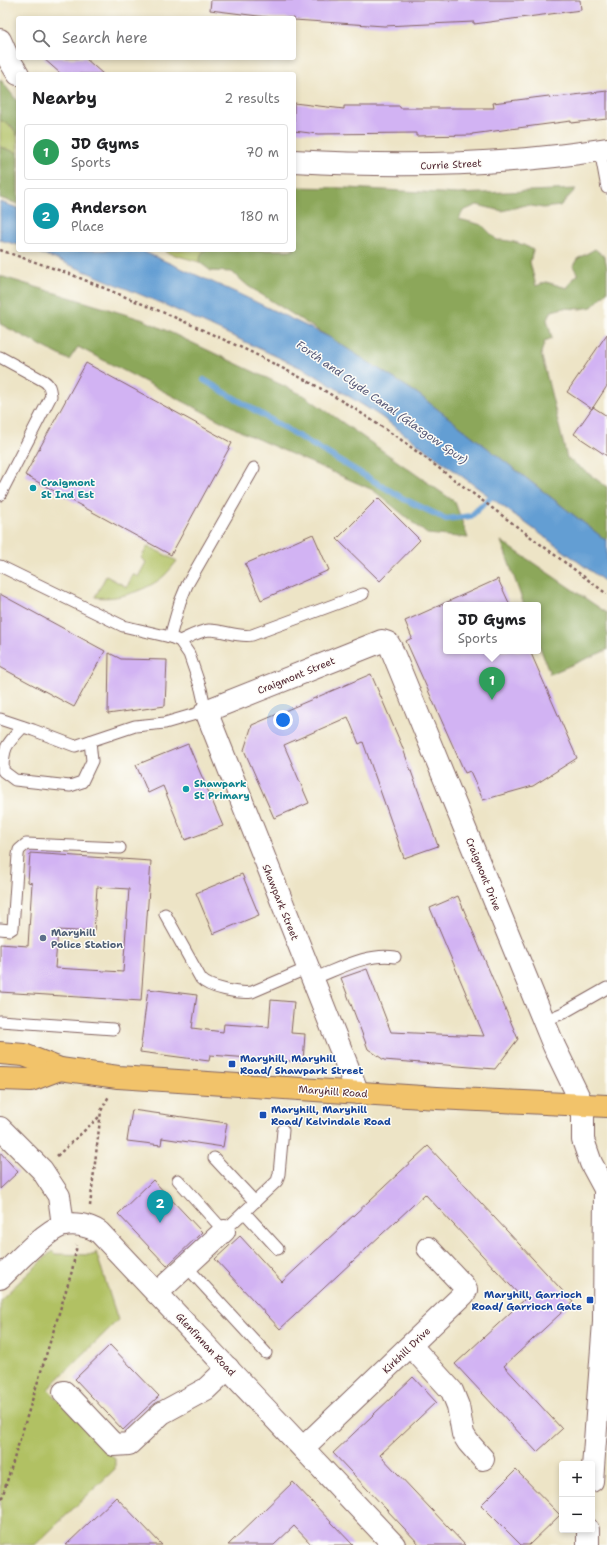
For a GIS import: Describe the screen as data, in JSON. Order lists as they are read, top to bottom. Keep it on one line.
{"streets":{"main road":["Maryhill Road"],"street":["Currie Street","Craigmont Street","Craigmont Drive","Shawpark Street","Glenfinnan Road","Kirkhill Drive"]},"crossings":[["Craigmont Street","Craigmont Drive"],["Craigmont Street","Shawpark Street"],["Craigmont Drive","Maryhill Road"],["Shawpark Street","Maryhill Road"],["Glenfinnan Road","Kirkhill Drive"]],"water":["Forth and Clyde Canal (Glasgow Spur)"],"places":{"other":["Craigmont St Ind Est","Shawpark St Primary","Maryhill Police Station"],"transit":["Maryhill, Maryhill Road/ Shawpark Street","Maryhill, Maryhill Road/ Kelvindale Road","Maryhill, Garrioch Road/ Garrioch Gate"]},"page":{"search":"Search here","heading":["Nearby","2 results"],"list":[{"mark":"1","name":"JD Gyms","note":"Sports","value":"70 m"},{"mark":"2","name":"Anderson","note":"Place","value":"180 m"}],"popup":["JD Gyms","Sports"],"pins":["1","2"],"map_buttons":["+","−"]}}
